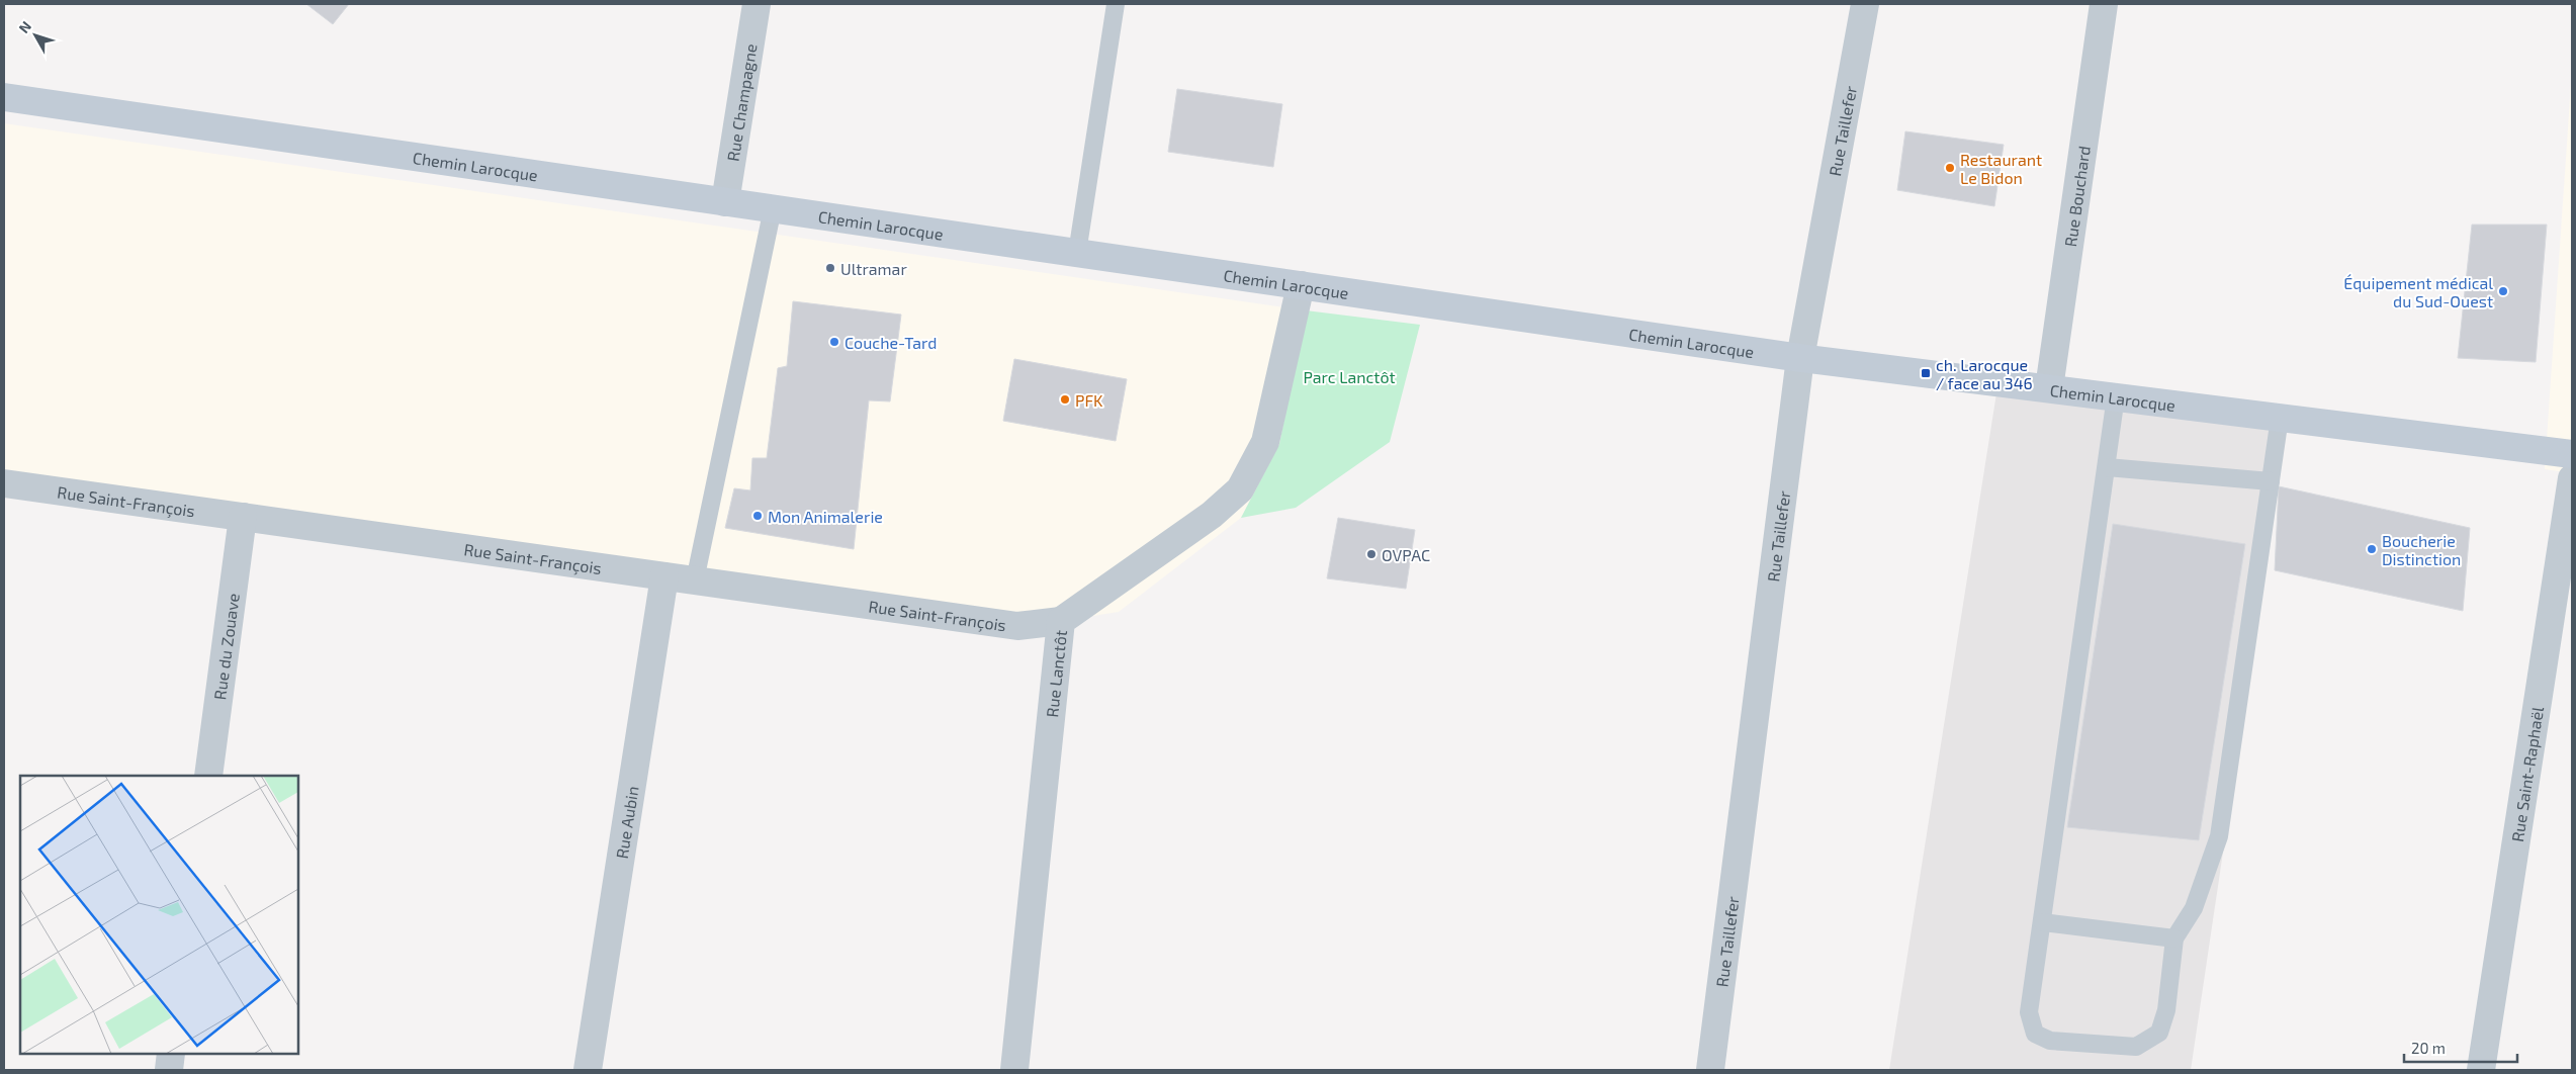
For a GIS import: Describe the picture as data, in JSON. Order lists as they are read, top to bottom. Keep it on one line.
{"streets":{"main road":["Chemin Larocque"],"street":["Rue Champagne","Rue Taillefer","Rue Bouchard","Rue Saint-François","Rue du Zouave","Rue Lanctôt","Rue Saint-Raphaël","Rue Aubin"]},"crossings":[["Rue Champagne","Chemin Larocque"],["Rue Taillefer","Chemin Larocque"],["Chemin Larocque","Rue Bouchard"],["Chemin Larocque","Rue Lanctôt"],["Rue Saint-François","Rue du Zouave"],["Rue Saint-François","Rue Lanctôt"],["Rue Saint-François","Rue Aubin"]],"parks":["Parc Lanctôt"],"places":{"other":["Restaurant Le Bidon","Ultramar","Équipement médical du Sud-Ouest","Couche-Tard","PFK","Mon Animalerie","Boucherie Distinction","OVPAC"],"transit":["ch. Larocque / face au 346"]},"scale_bar":"20 m","north":"top left"}
